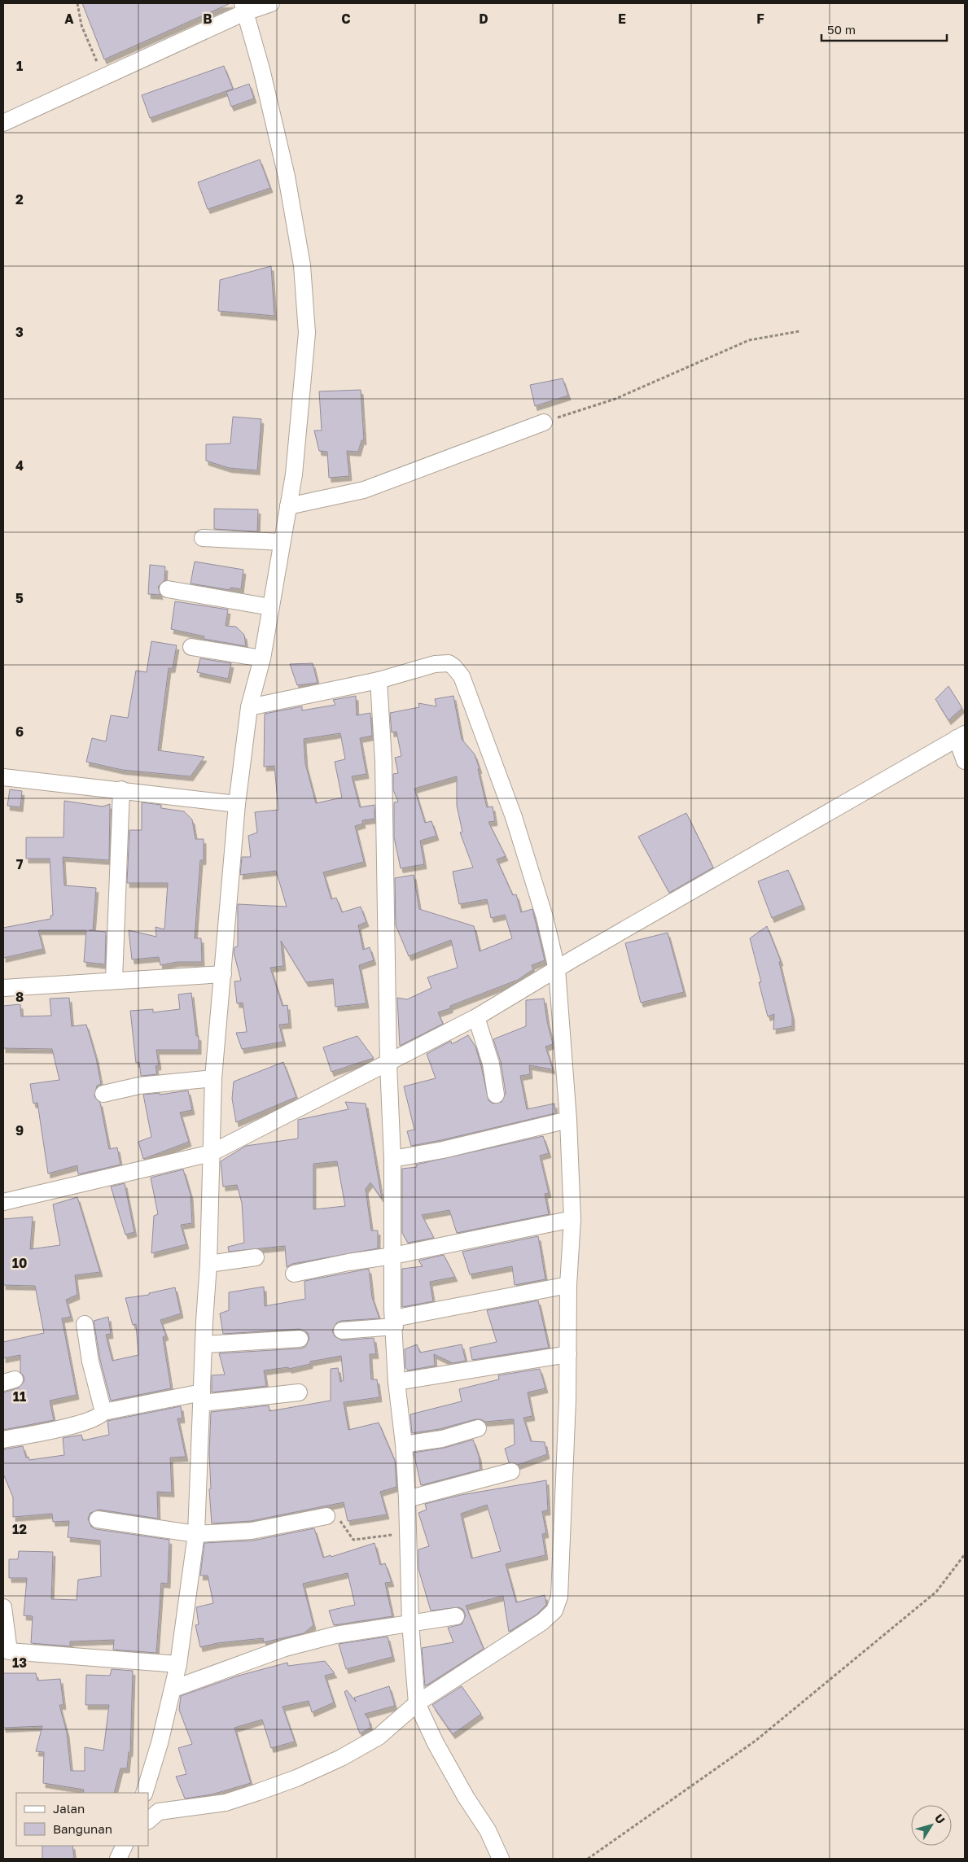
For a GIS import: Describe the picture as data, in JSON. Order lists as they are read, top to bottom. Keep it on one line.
{"legend":["Jalan","Bangunan"],"scale_bar":"50 m","north":"top right","grid":{"columns":["A","B","C","D","E","F"],"rows":["1","2","3","4","5","6","7","8","9","10","11","12","13"]}}
